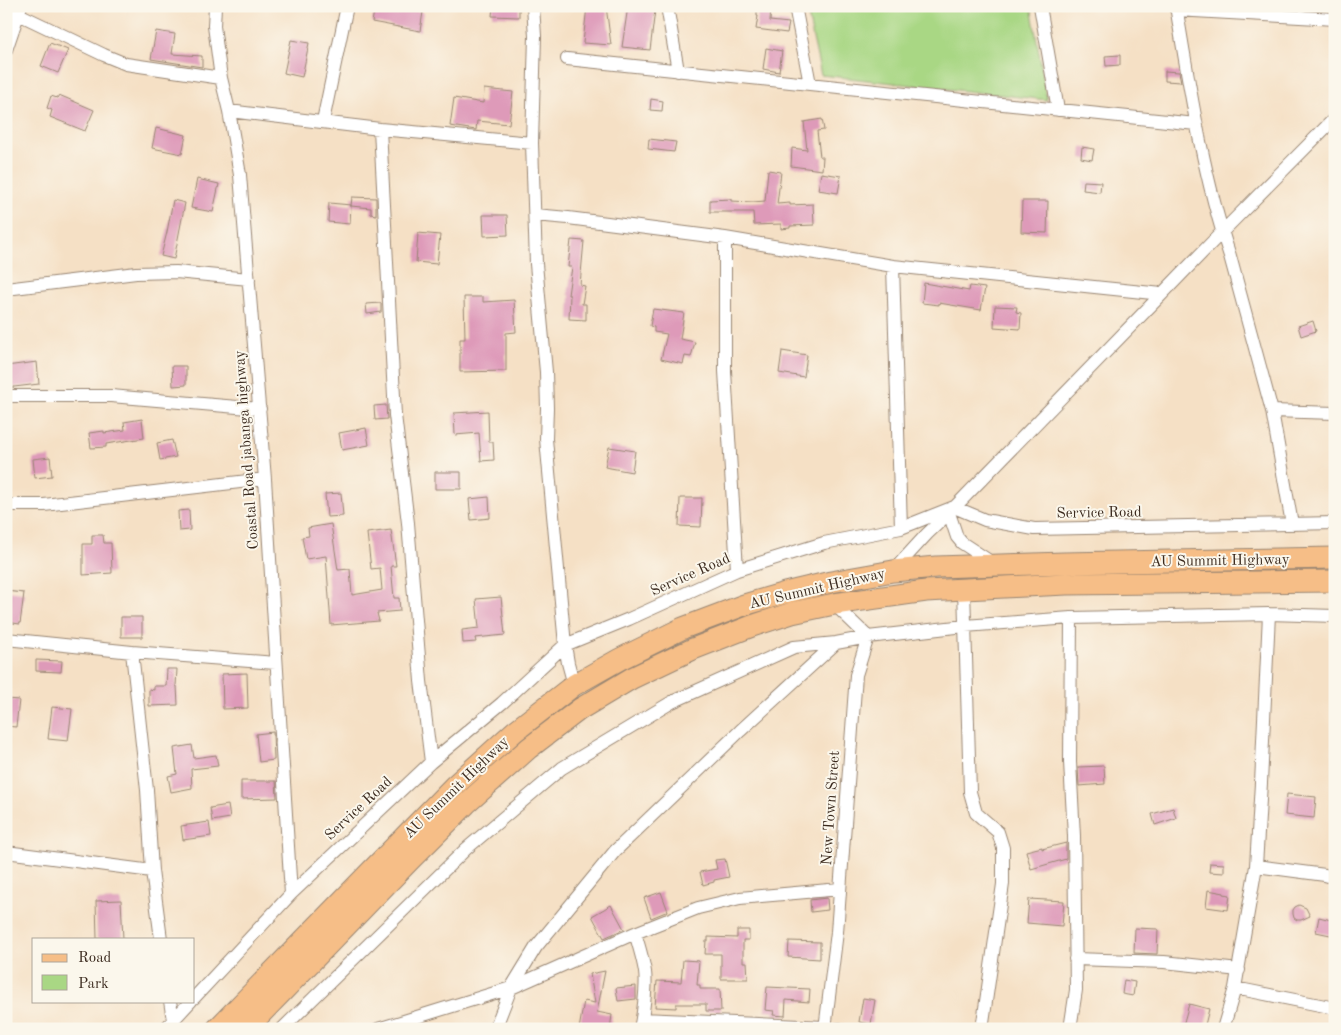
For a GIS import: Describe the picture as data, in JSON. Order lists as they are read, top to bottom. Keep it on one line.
{"streets":{"main road":["AU Summit Highway"],"street":["Coastal Road jabanga highway","Service Road","New Town Street"]},"crossings":[["Coastal Road jabanga highway","Service Road"]],"legend":["Road","Park"]}
